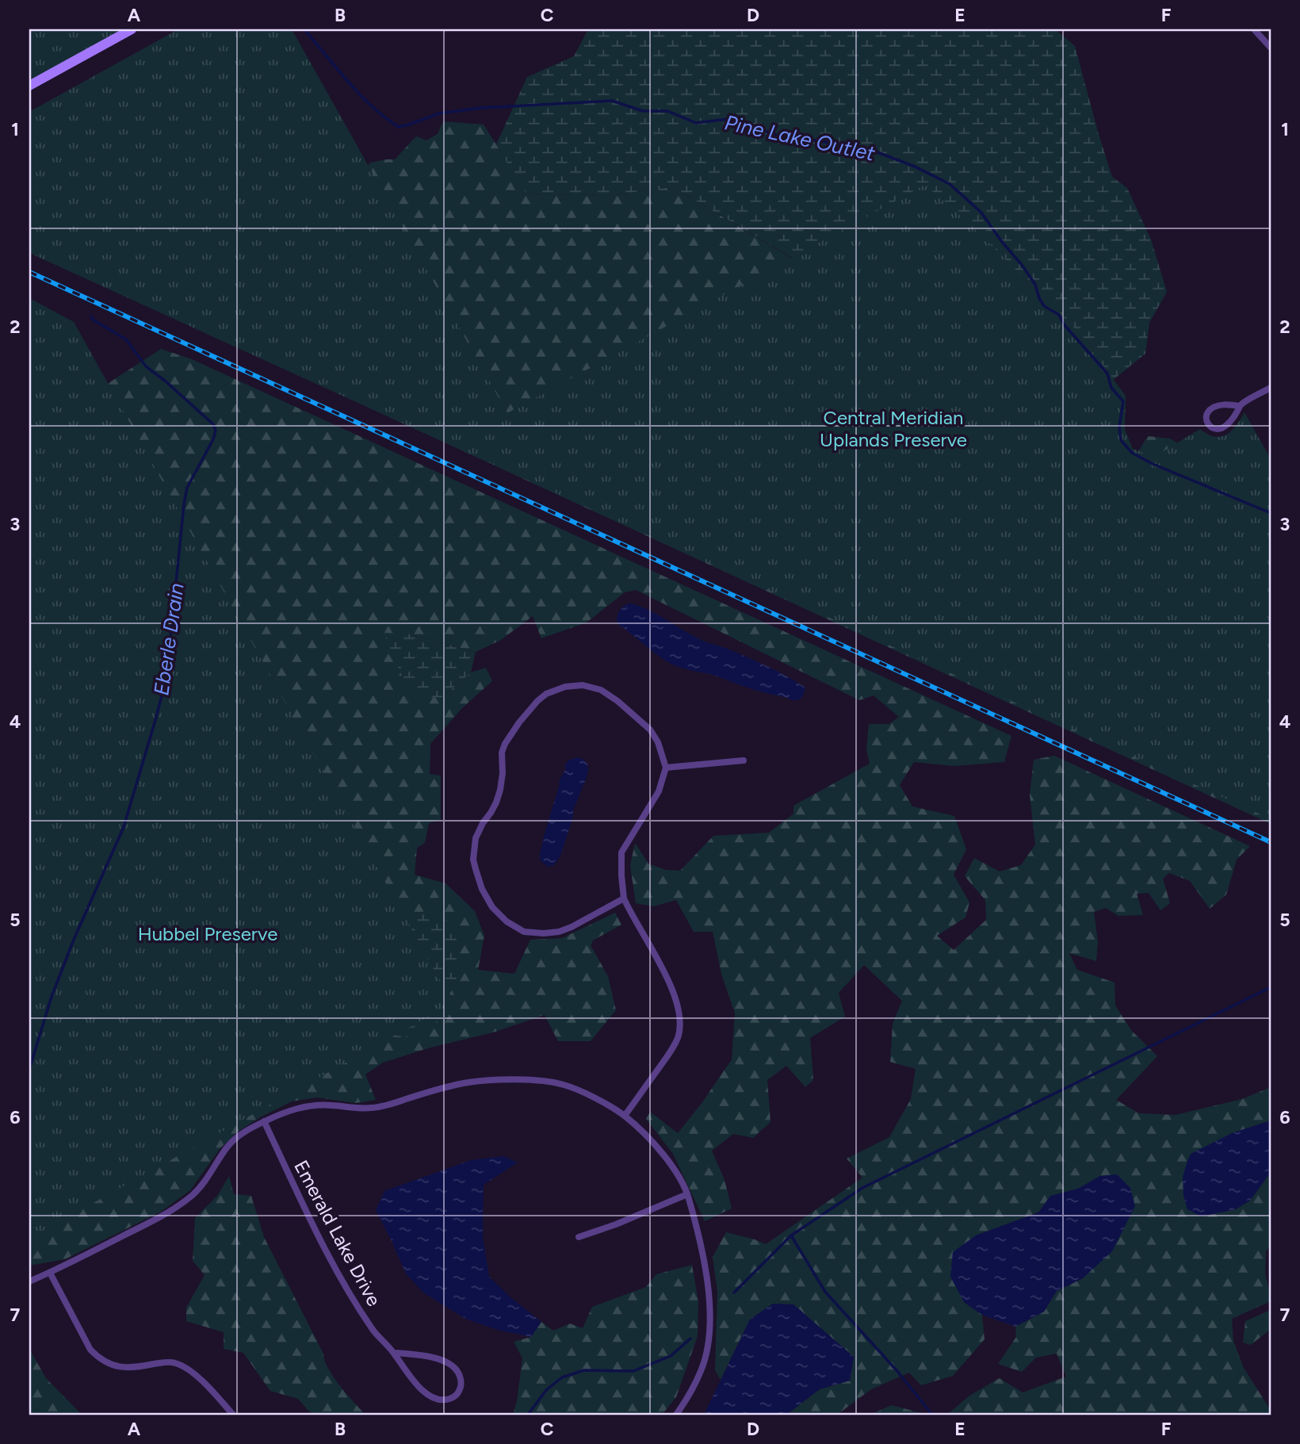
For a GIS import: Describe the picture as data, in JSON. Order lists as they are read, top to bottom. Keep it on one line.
{"streets":{"street":["Emerald Lake Drive"]},"water":["Pine Lake Outlet","Eberle Drain"],"parks":["Central Meridian Uplands Preserve","Hubbel Preserve"],"grid":{"columns":["A","B","C","D","E","F"],"rows":["1","2","3","4","5","6","7"]}}
